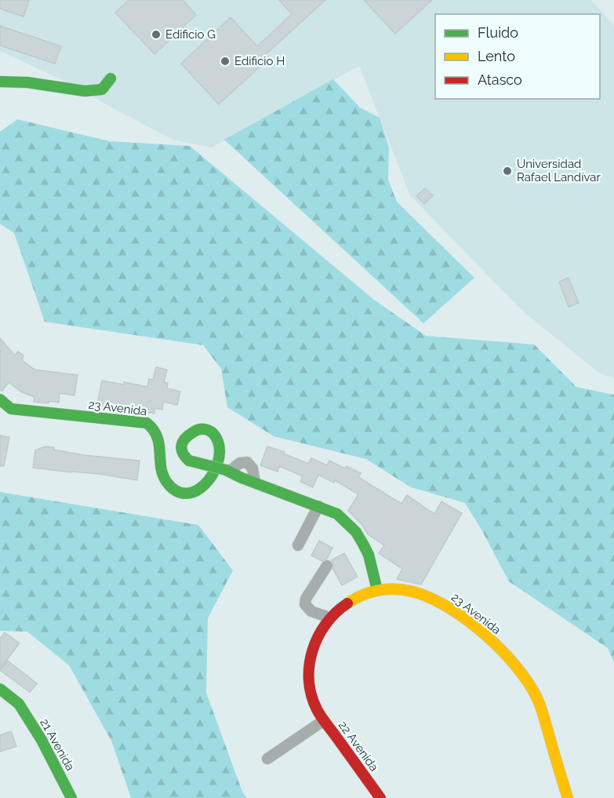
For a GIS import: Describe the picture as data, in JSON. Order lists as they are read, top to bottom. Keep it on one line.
{"streets":{"street":["23 Avenida","21 Avenida","22 Avenida"]},"crossings":[["23 Avenida","22 Avenida"]],"places":["Edificio G","Edificio H","Universidad Rafael Landívar"],"legend":["Fluido","Lento","Atasco"]}
